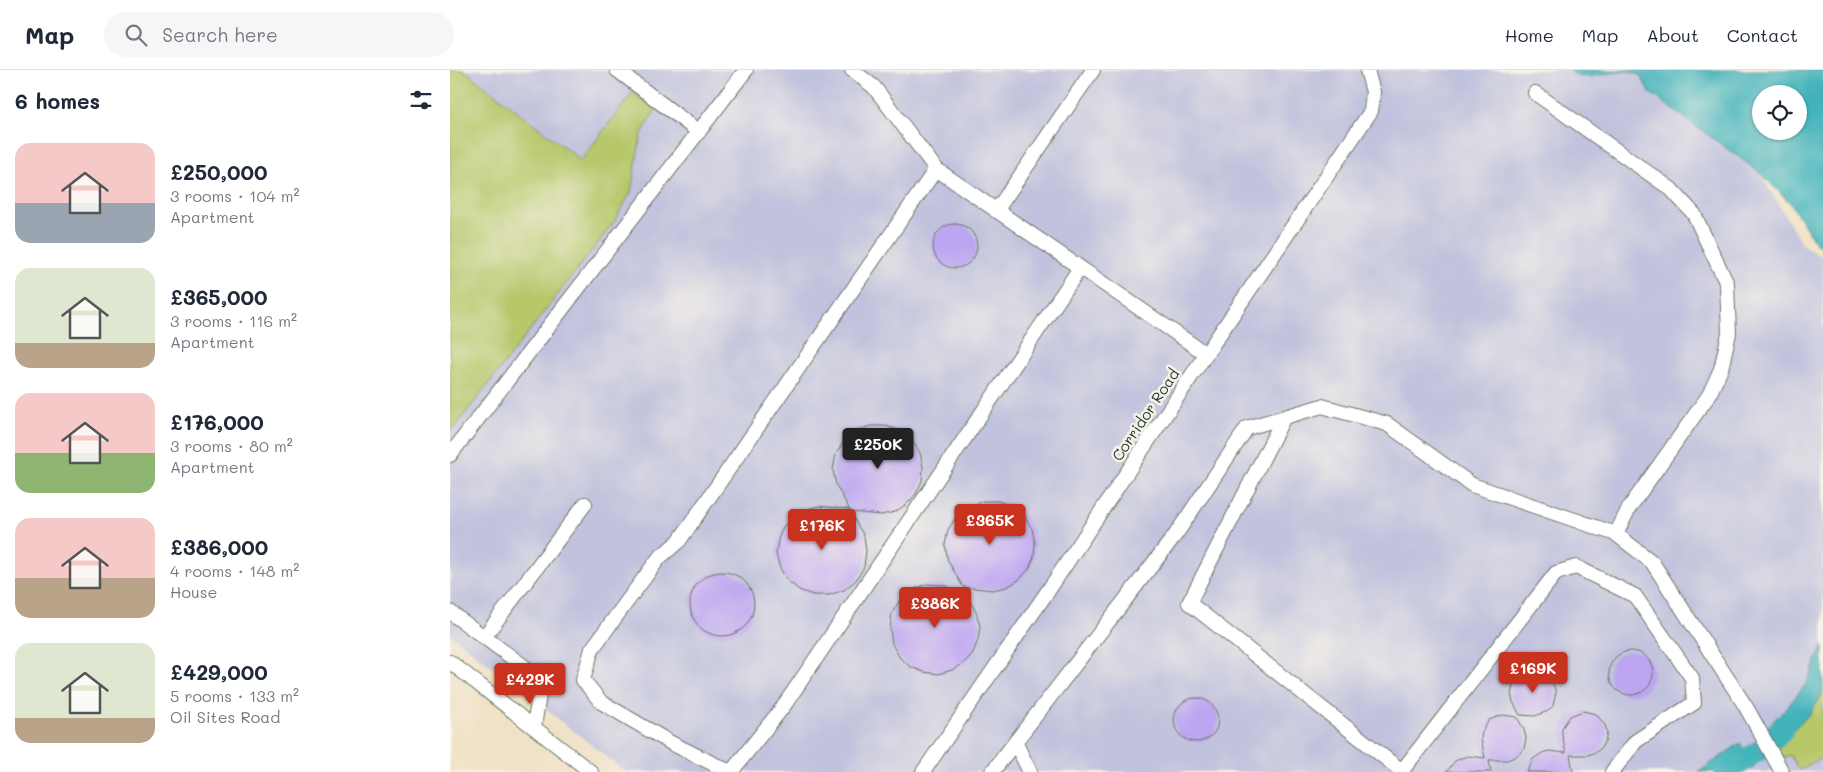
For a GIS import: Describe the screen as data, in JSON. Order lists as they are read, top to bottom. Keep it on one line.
{"streets":{"street":["Corridor Road"]},"page":{"header":"Map","search":"Search here","nav":["Home","Map","About","Contact"],"heading":"6 homes","list":[{"name":"£250,000","note":"3 rooms · 104 m² · Apartment"},{"name":"£365,000","note":"3 rooms · 116 m² · Apartment"},{"name":"£176,000","note":"3 rooms · 80 m² · Apartment"},{"name":"£386,000","note":"4 rooms · 148 m² · House"},{"name":"£429,000","note":"5 rooms · 133 m² · Oil Sites Road"}],"price":["£250K","£365K","£176K","£386K","£169K","£429K"]}}
